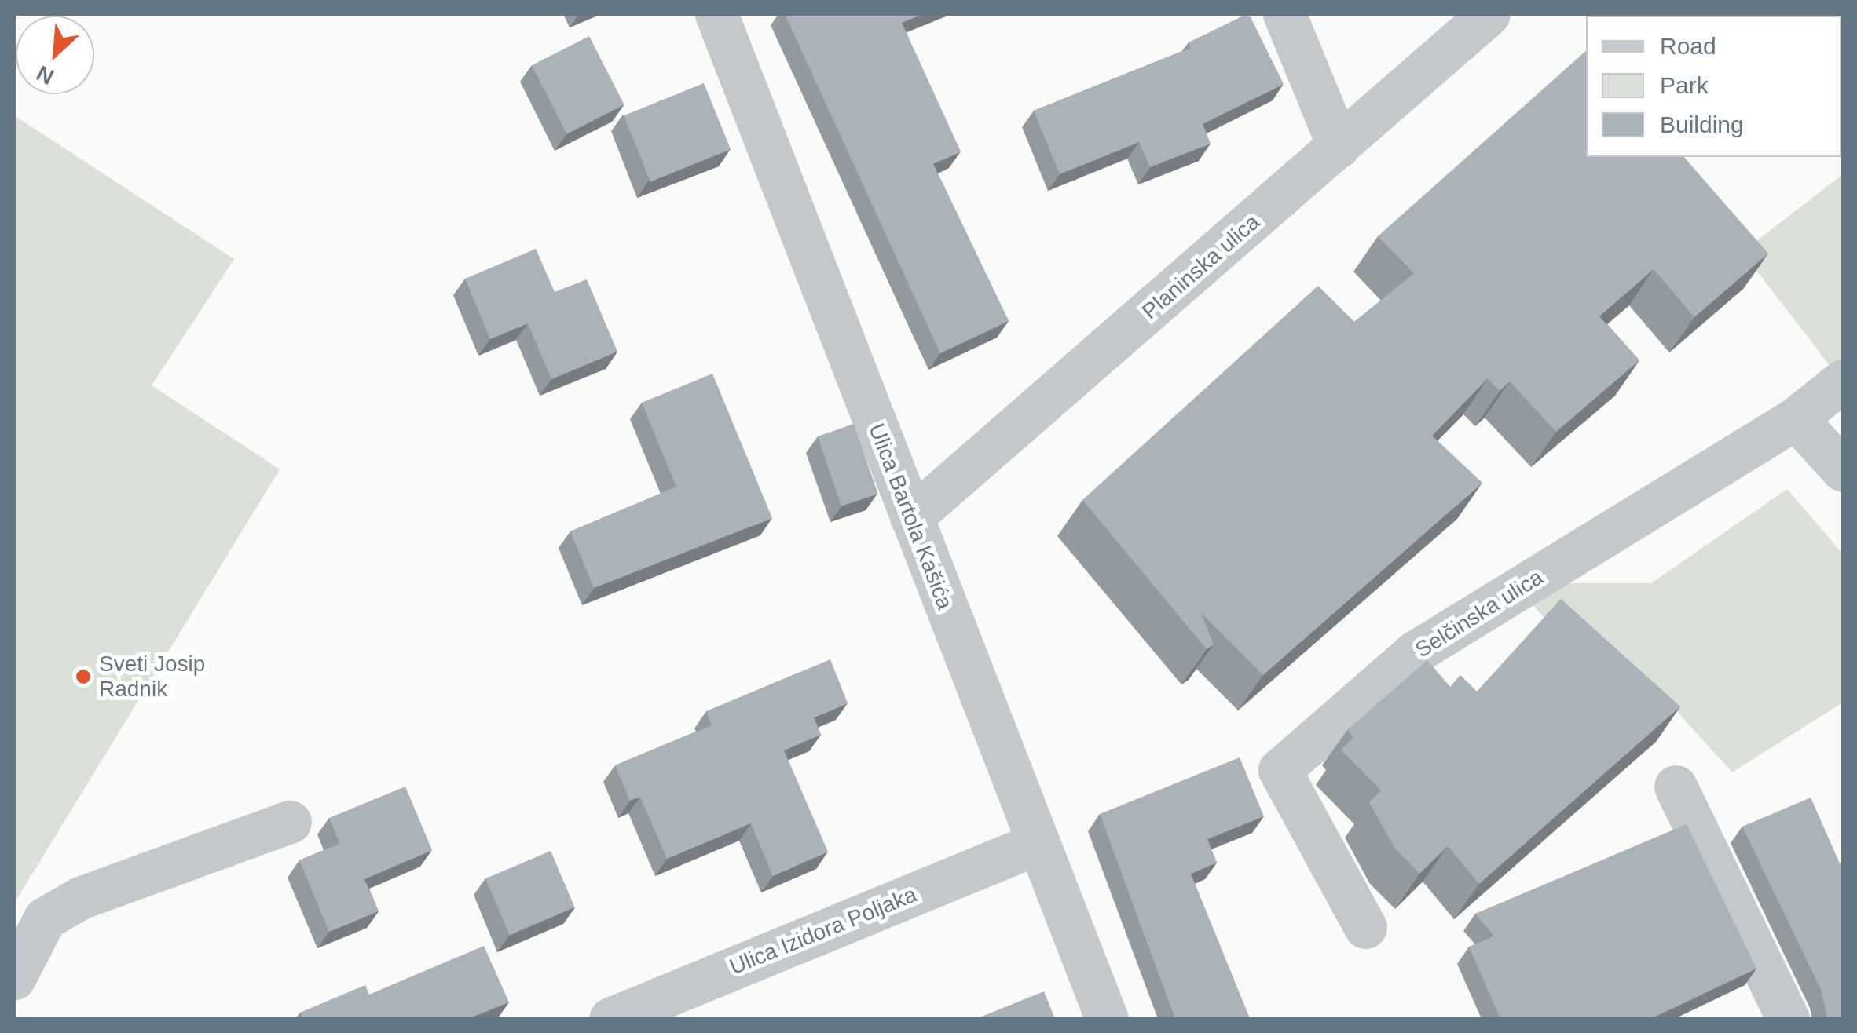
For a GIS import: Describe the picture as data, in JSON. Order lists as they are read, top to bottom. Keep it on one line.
{"streets":{"street":["Planinska ulica","Ulica Bartola Kašića","Selčinska ulica","Ulica Izidora Poljaka"]},"crossings":[["Planinska ulica","Ulica Bartola Kašića"],["Ulica Bartola Kašića","Ulica Izidora Poljaka"]],"places":["Sveti Josip Radnik"],"legend":["Road","Park","Building"],"north":"bottom left"}
